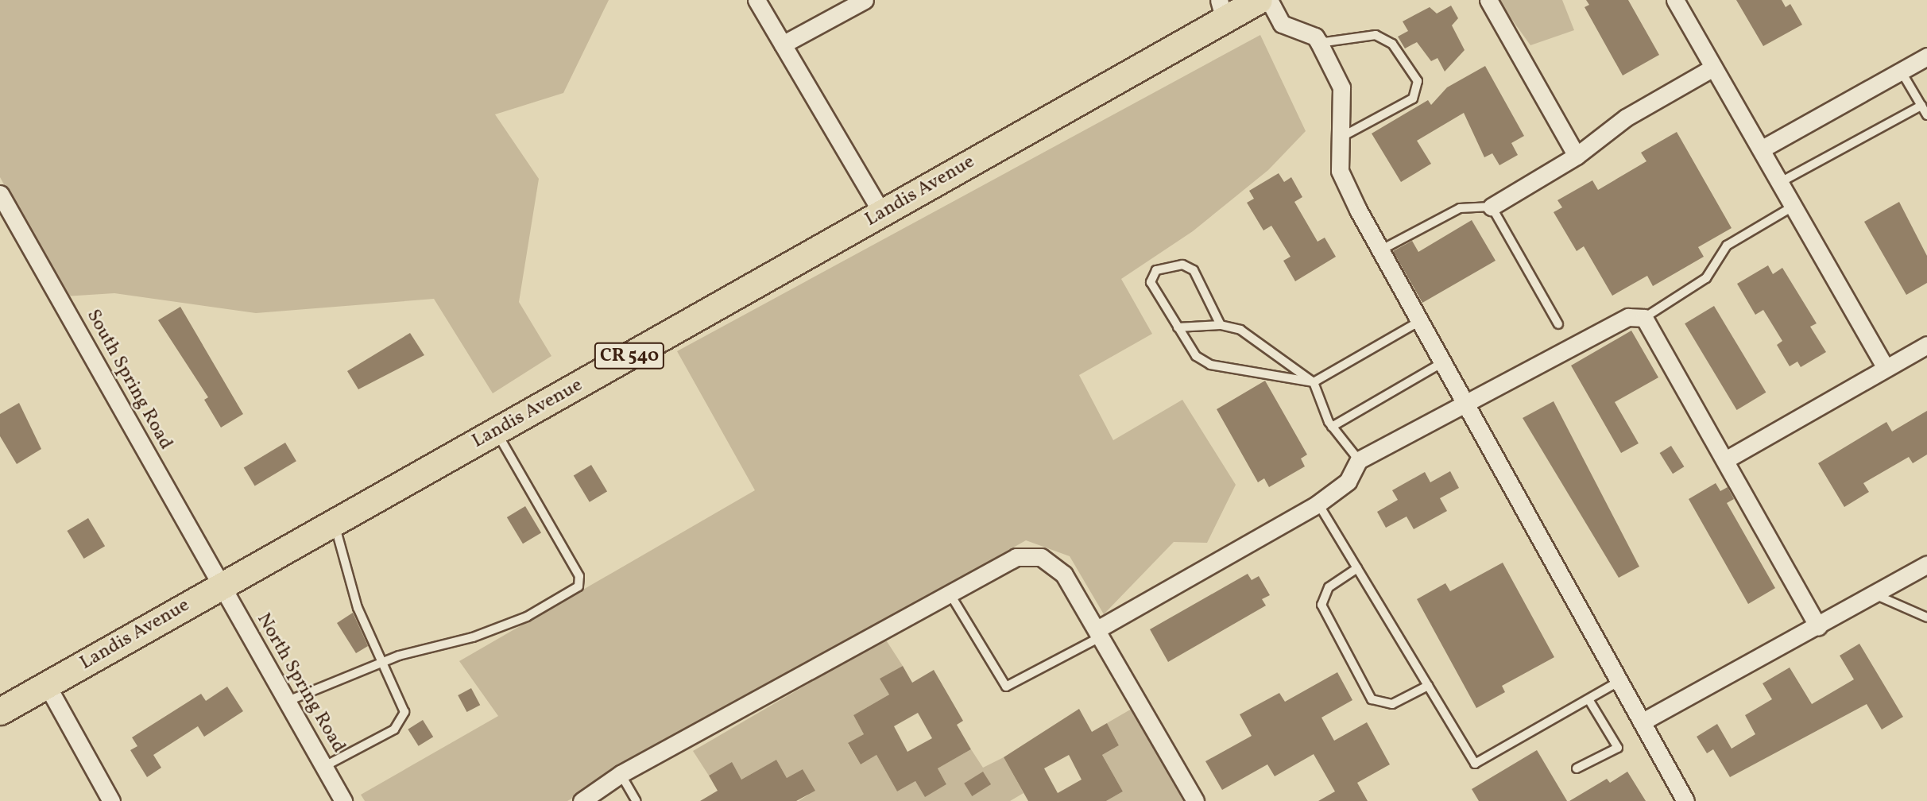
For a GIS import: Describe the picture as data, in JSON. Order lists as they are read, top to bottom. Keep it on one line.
{"streets":{"main road":["Landis Avenue","CR 540"],"street":["South Spring Road","North Spring Road"]},"crossings":[["Landis Avenue","South Spring Road"],["Landis Avenue","North Spring Road"],["South Spring Road","North Spring Road"]]}
